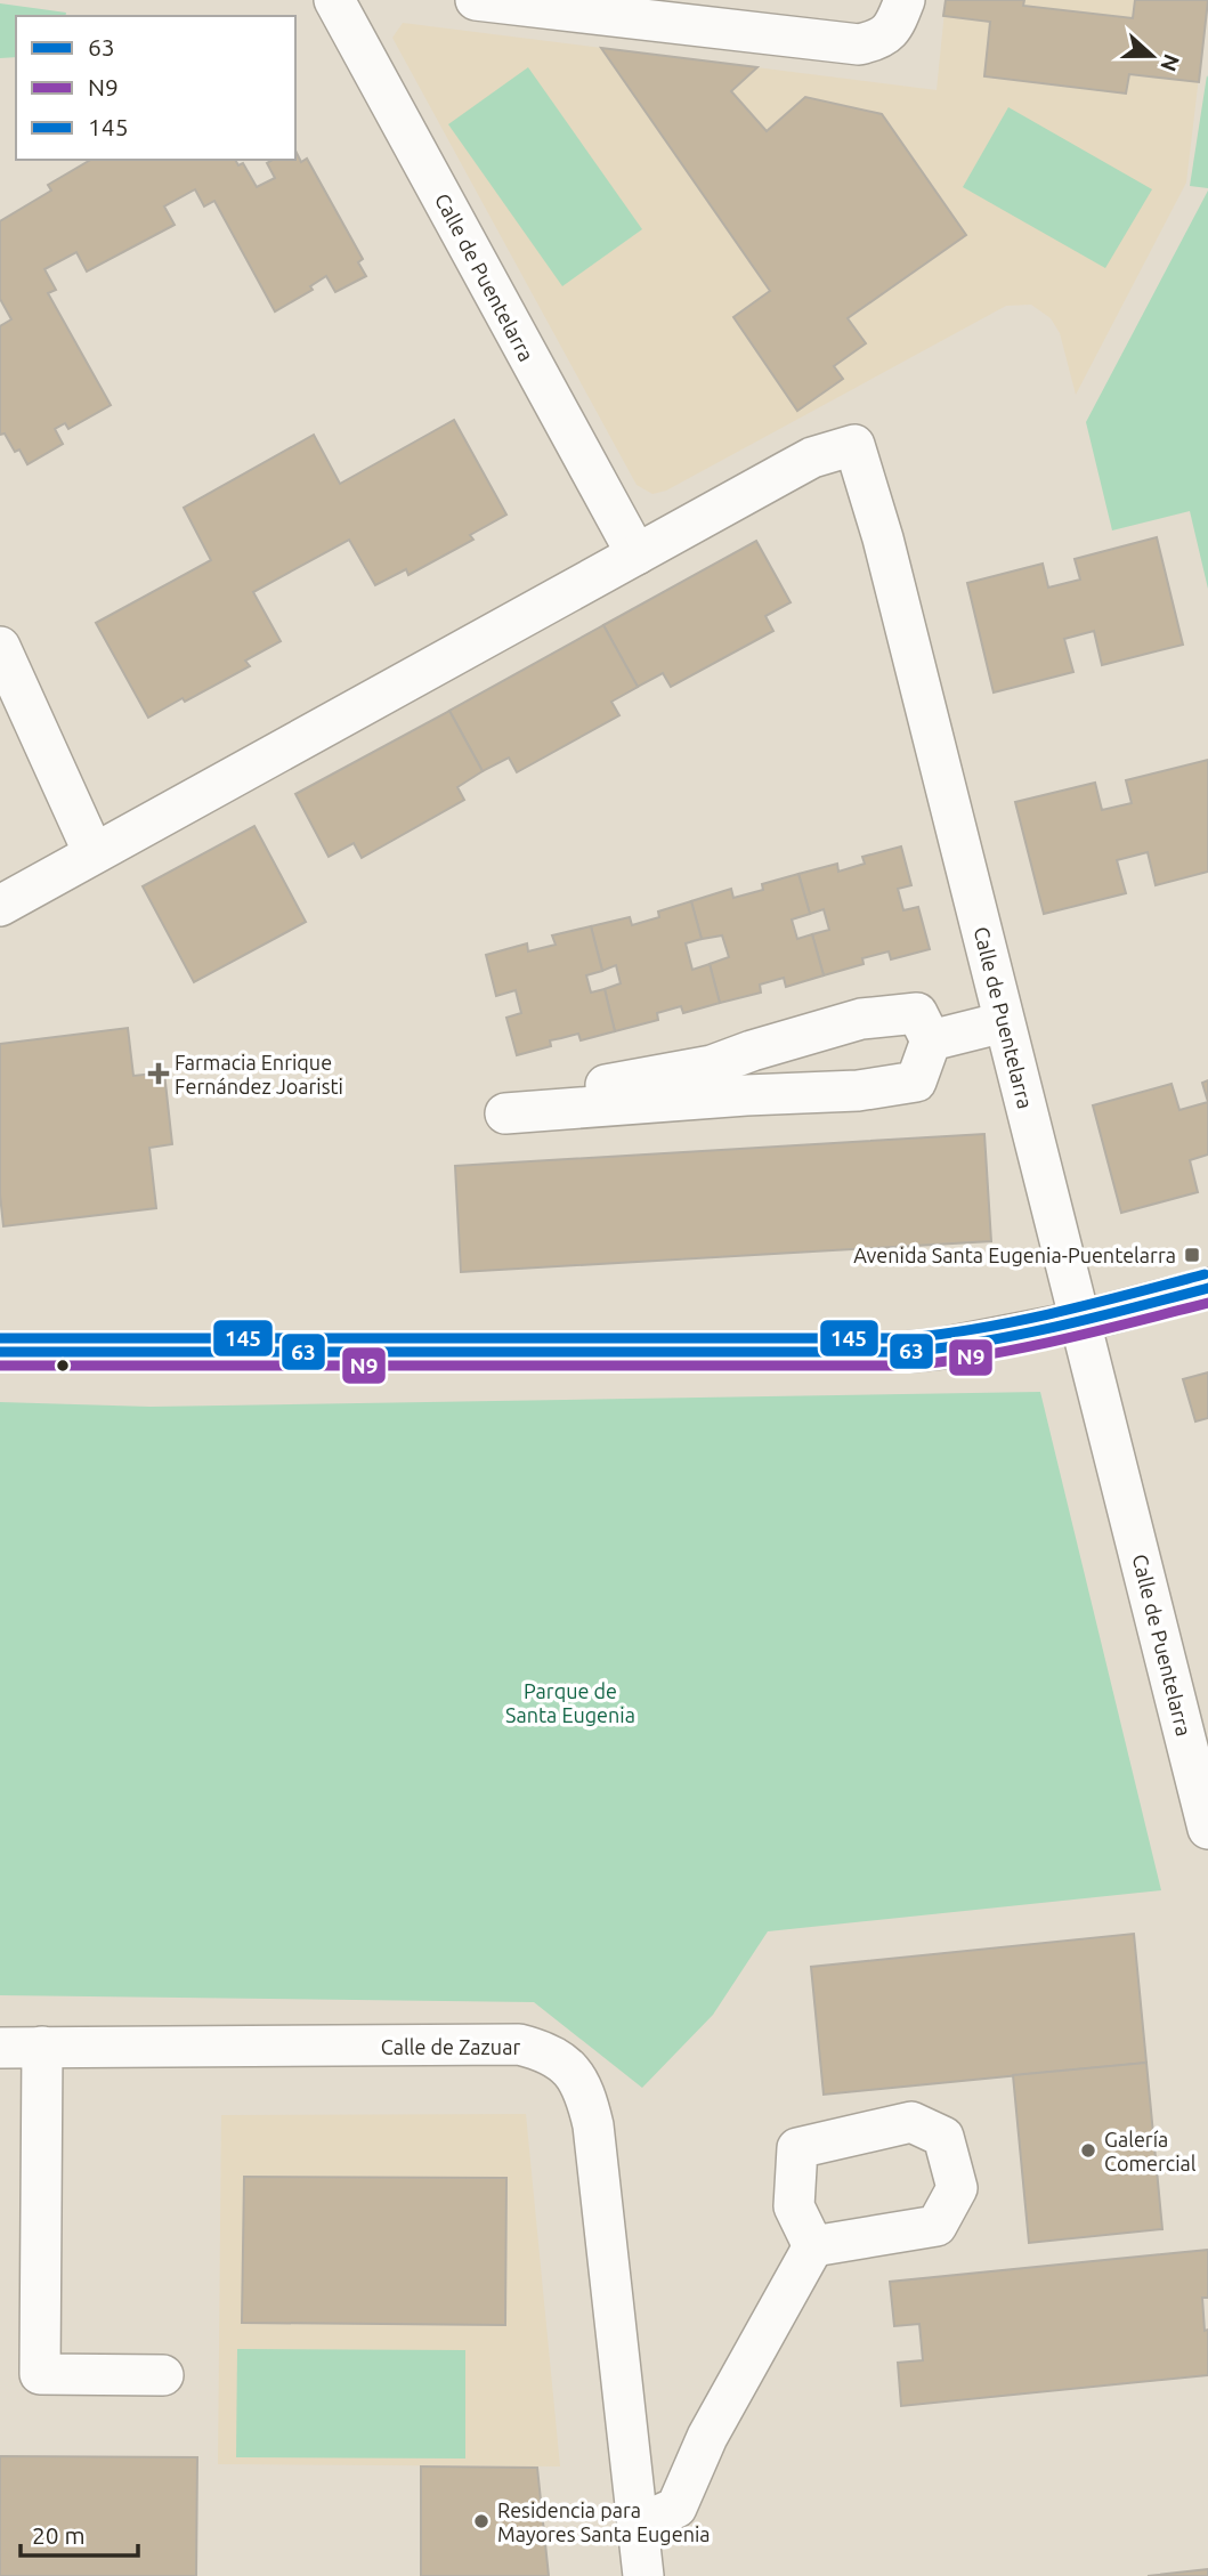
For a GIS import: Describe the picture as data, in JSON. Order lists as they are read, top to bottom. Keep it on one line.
{"streets":{"street":["Calle de Puentelarra","Calle de Zazuar"]},"parks":["Parque de Santa Eugenia"],"places":{"health":["Farmacia Enrique Fernández Joaristi"],"transit":["Avenida Santa Eugenia-Puentelarra"],"other":["Galería Comercial","Residencia para Mayores Santa Eugenia"]},"lines":["transit line 145","transit line 63","transit line N9"],"legend":["63","N9","145"],"scale_bar":"20 m","north":"right"}
